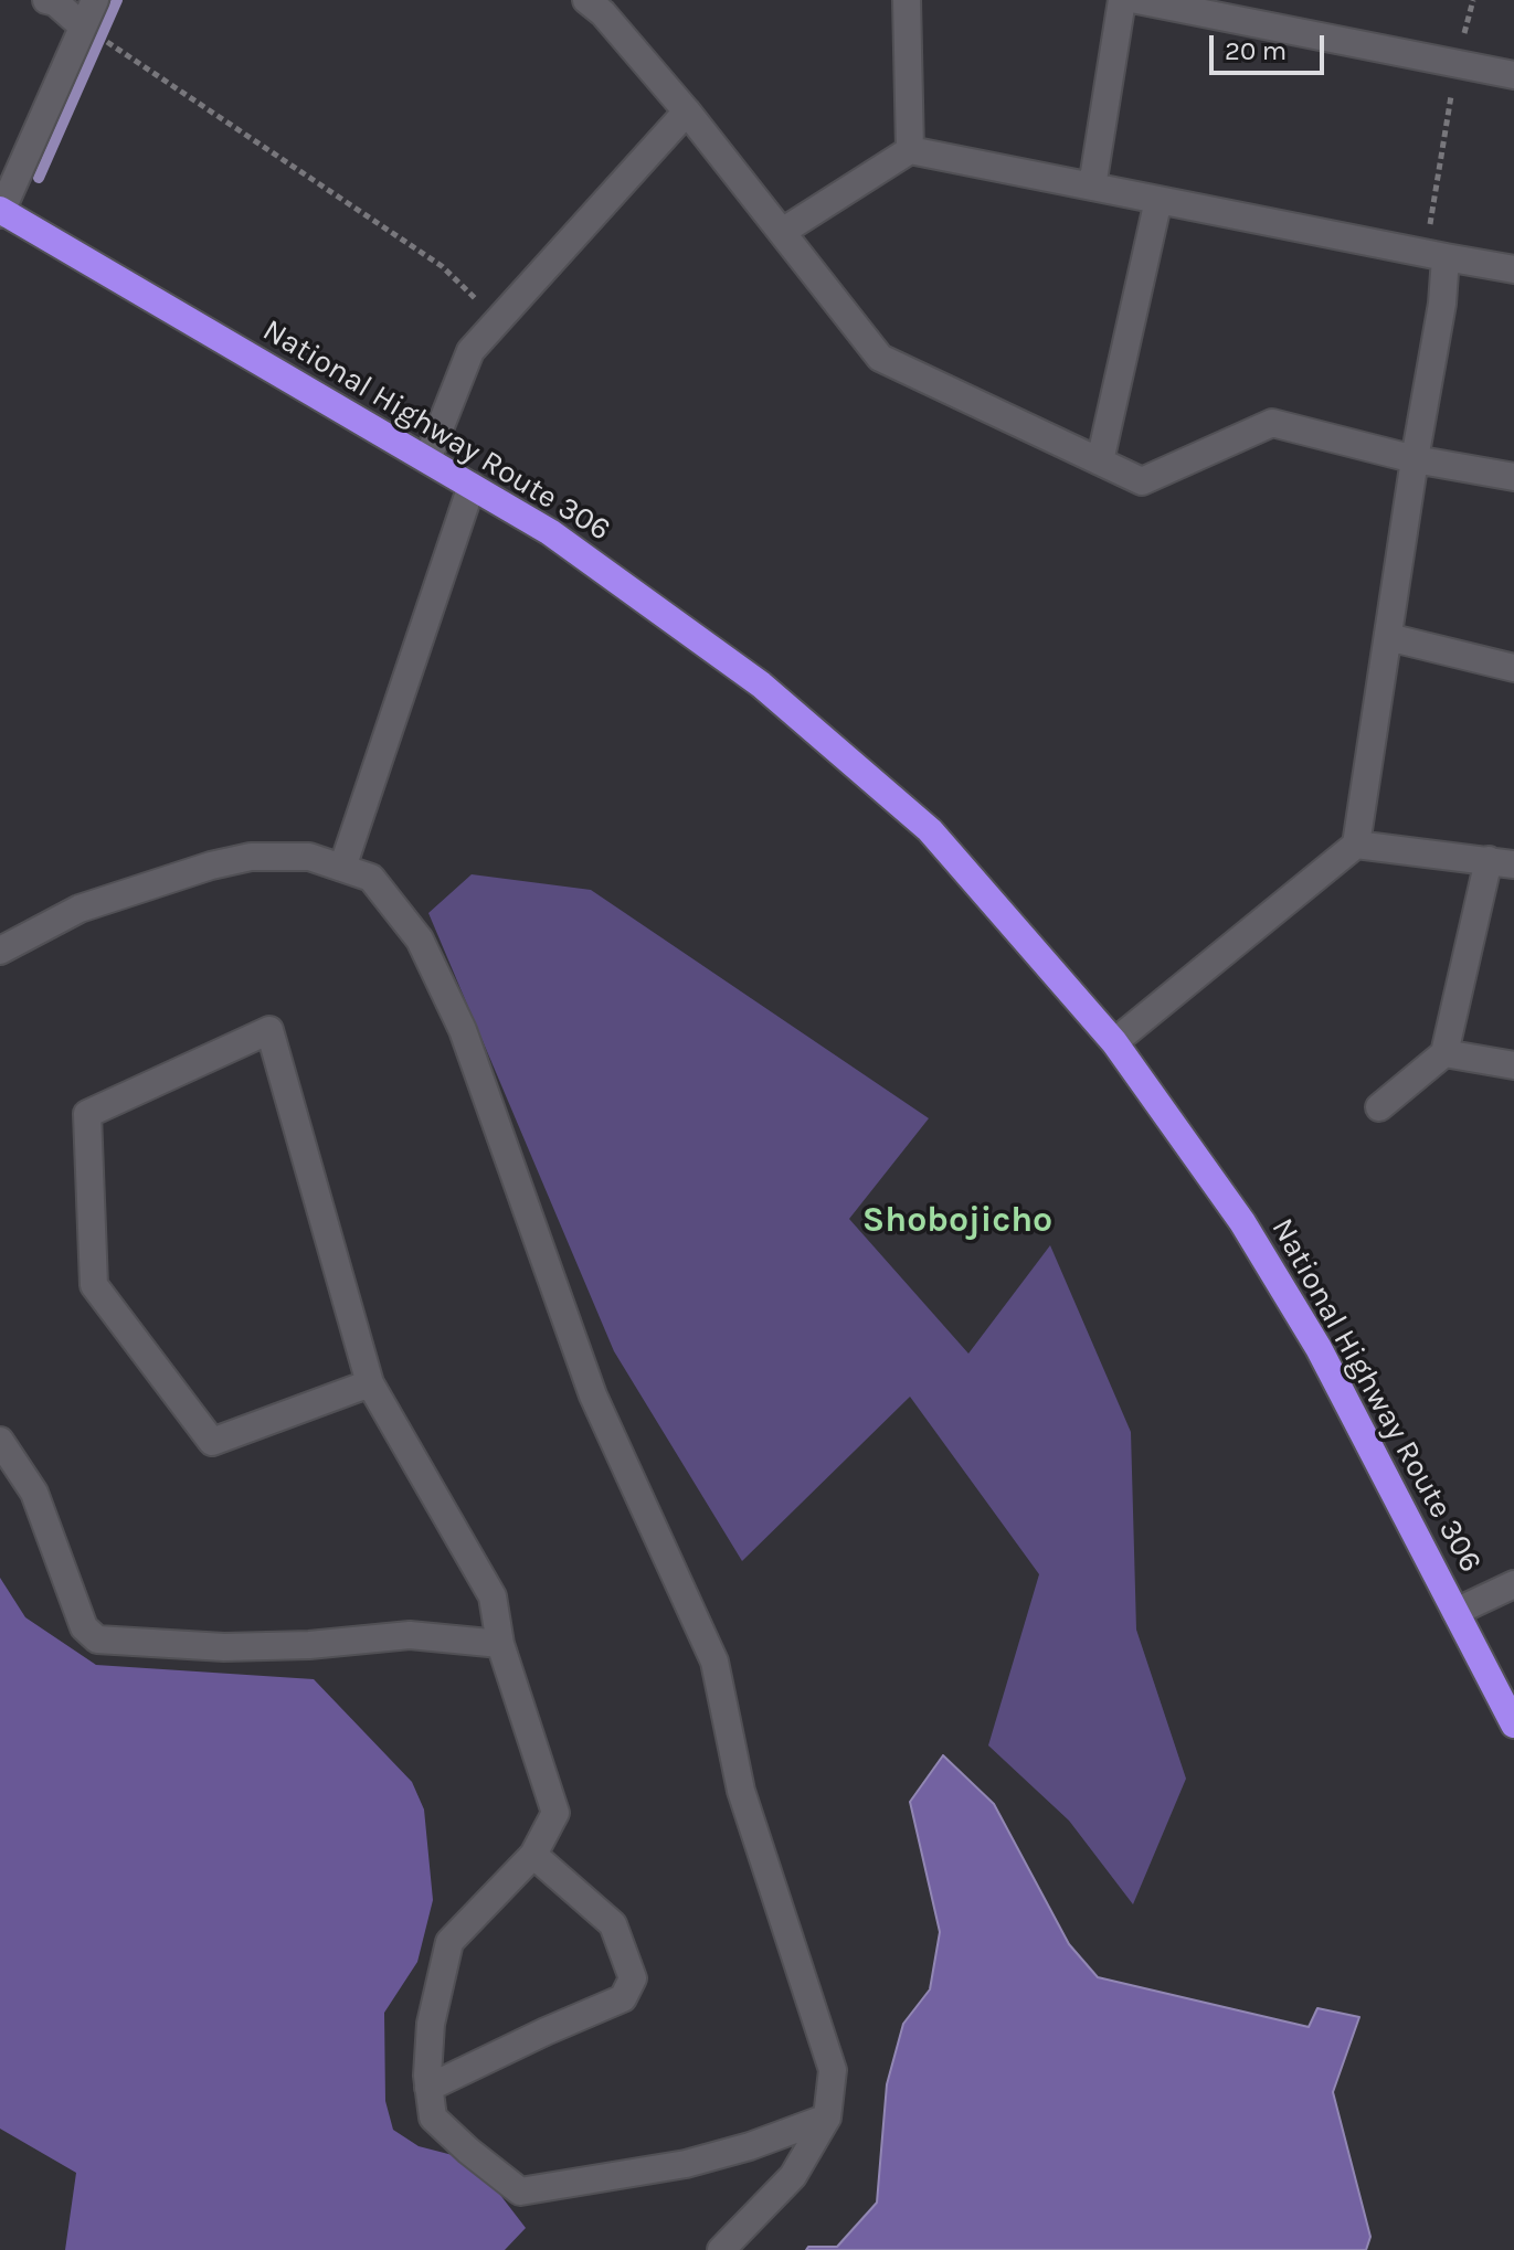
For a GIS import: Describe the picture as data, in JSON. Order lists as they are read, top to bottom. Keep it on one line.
{"streets":{"highway":["National Highway Route 306"]},"districts":["Shobojicho"],"scale_bar":"20 m"}
